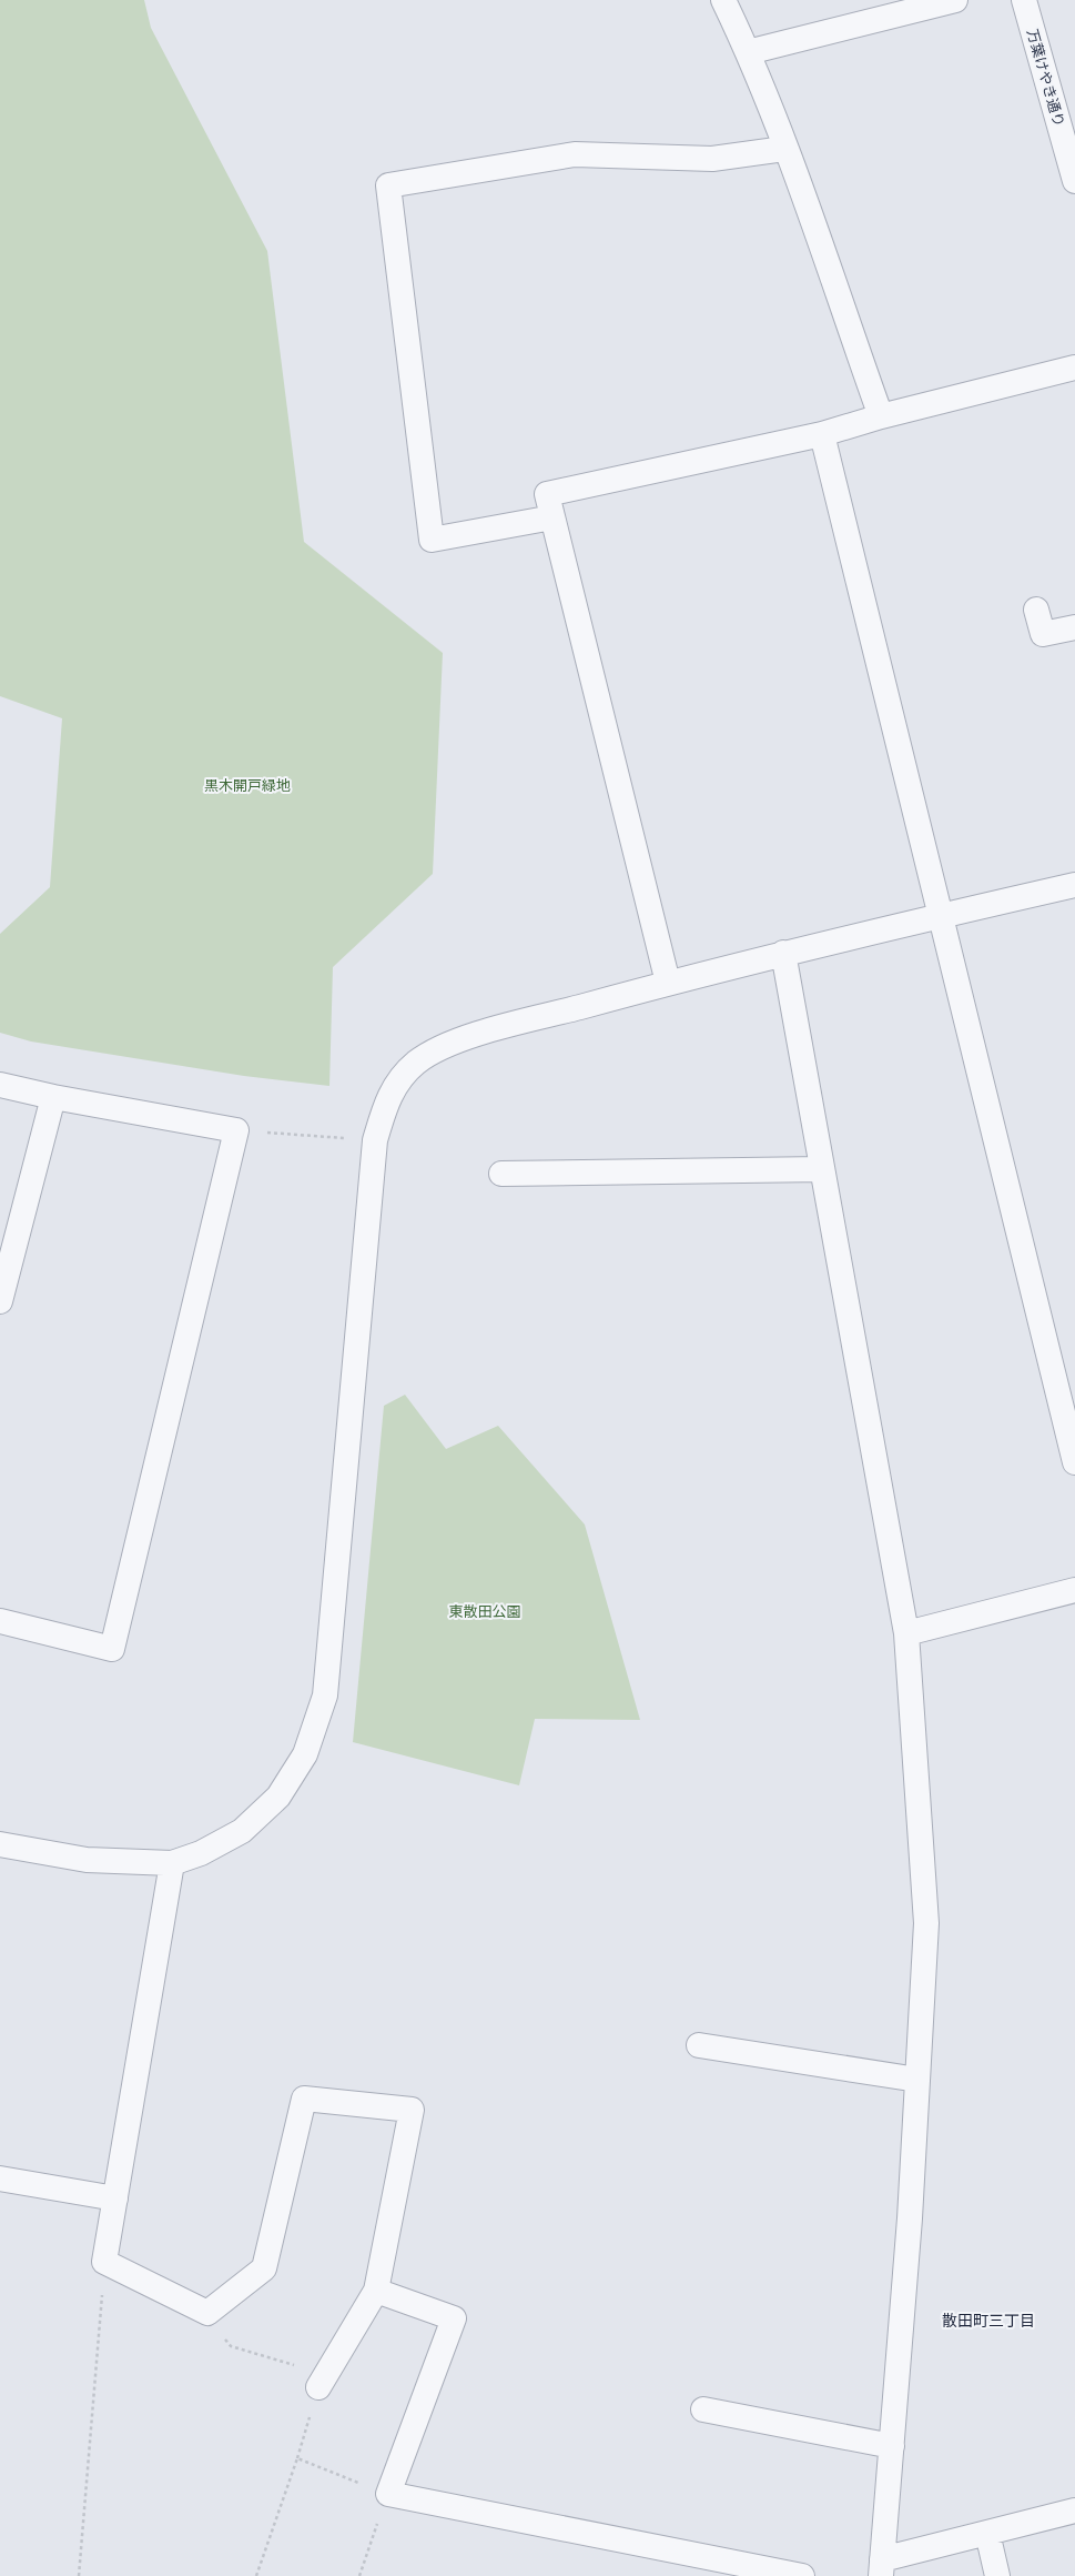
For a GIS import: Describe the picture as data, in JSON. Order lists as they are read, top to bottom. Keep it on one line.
{"streets":{"street":["万葉けやき通り"]},"districts":["散田町三丁目"],"parks":["黒木開戸緑地","東散田公園"]}
